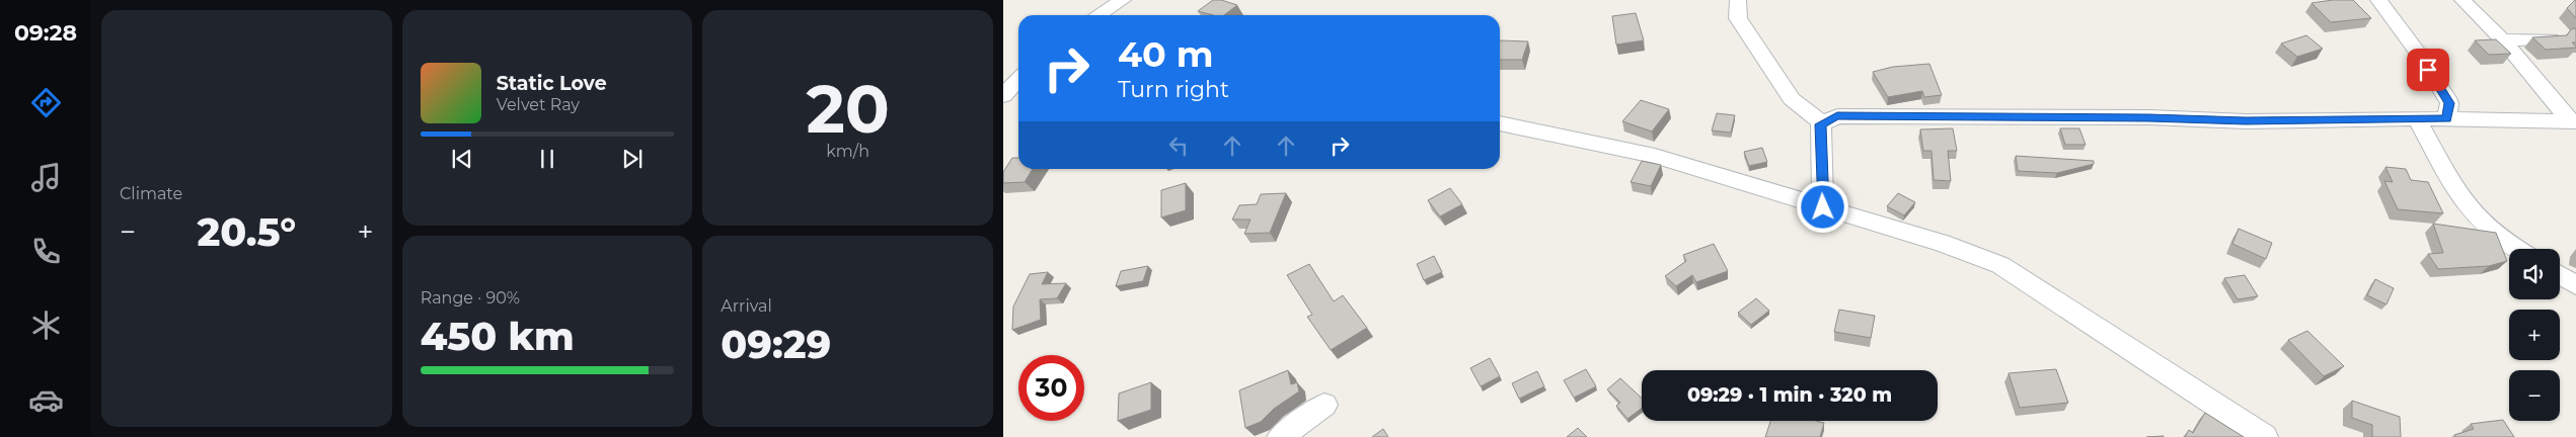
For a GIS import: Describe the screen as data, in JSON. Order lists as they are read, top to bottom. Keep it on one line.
{"page":{"tabs":"09:28","tile":["Climate",["20","km/h"],["Range · 90%","450 km"],["Arrival","09:29"]],"turn":["40 m","Turn right"],"song":["Static Love","Velvet Ray"],"heat":["−","20.5°","+"],"map_buttons":["+","−"],"limit":"30","trip":"09:29 · 1 min · 320 m"}}
